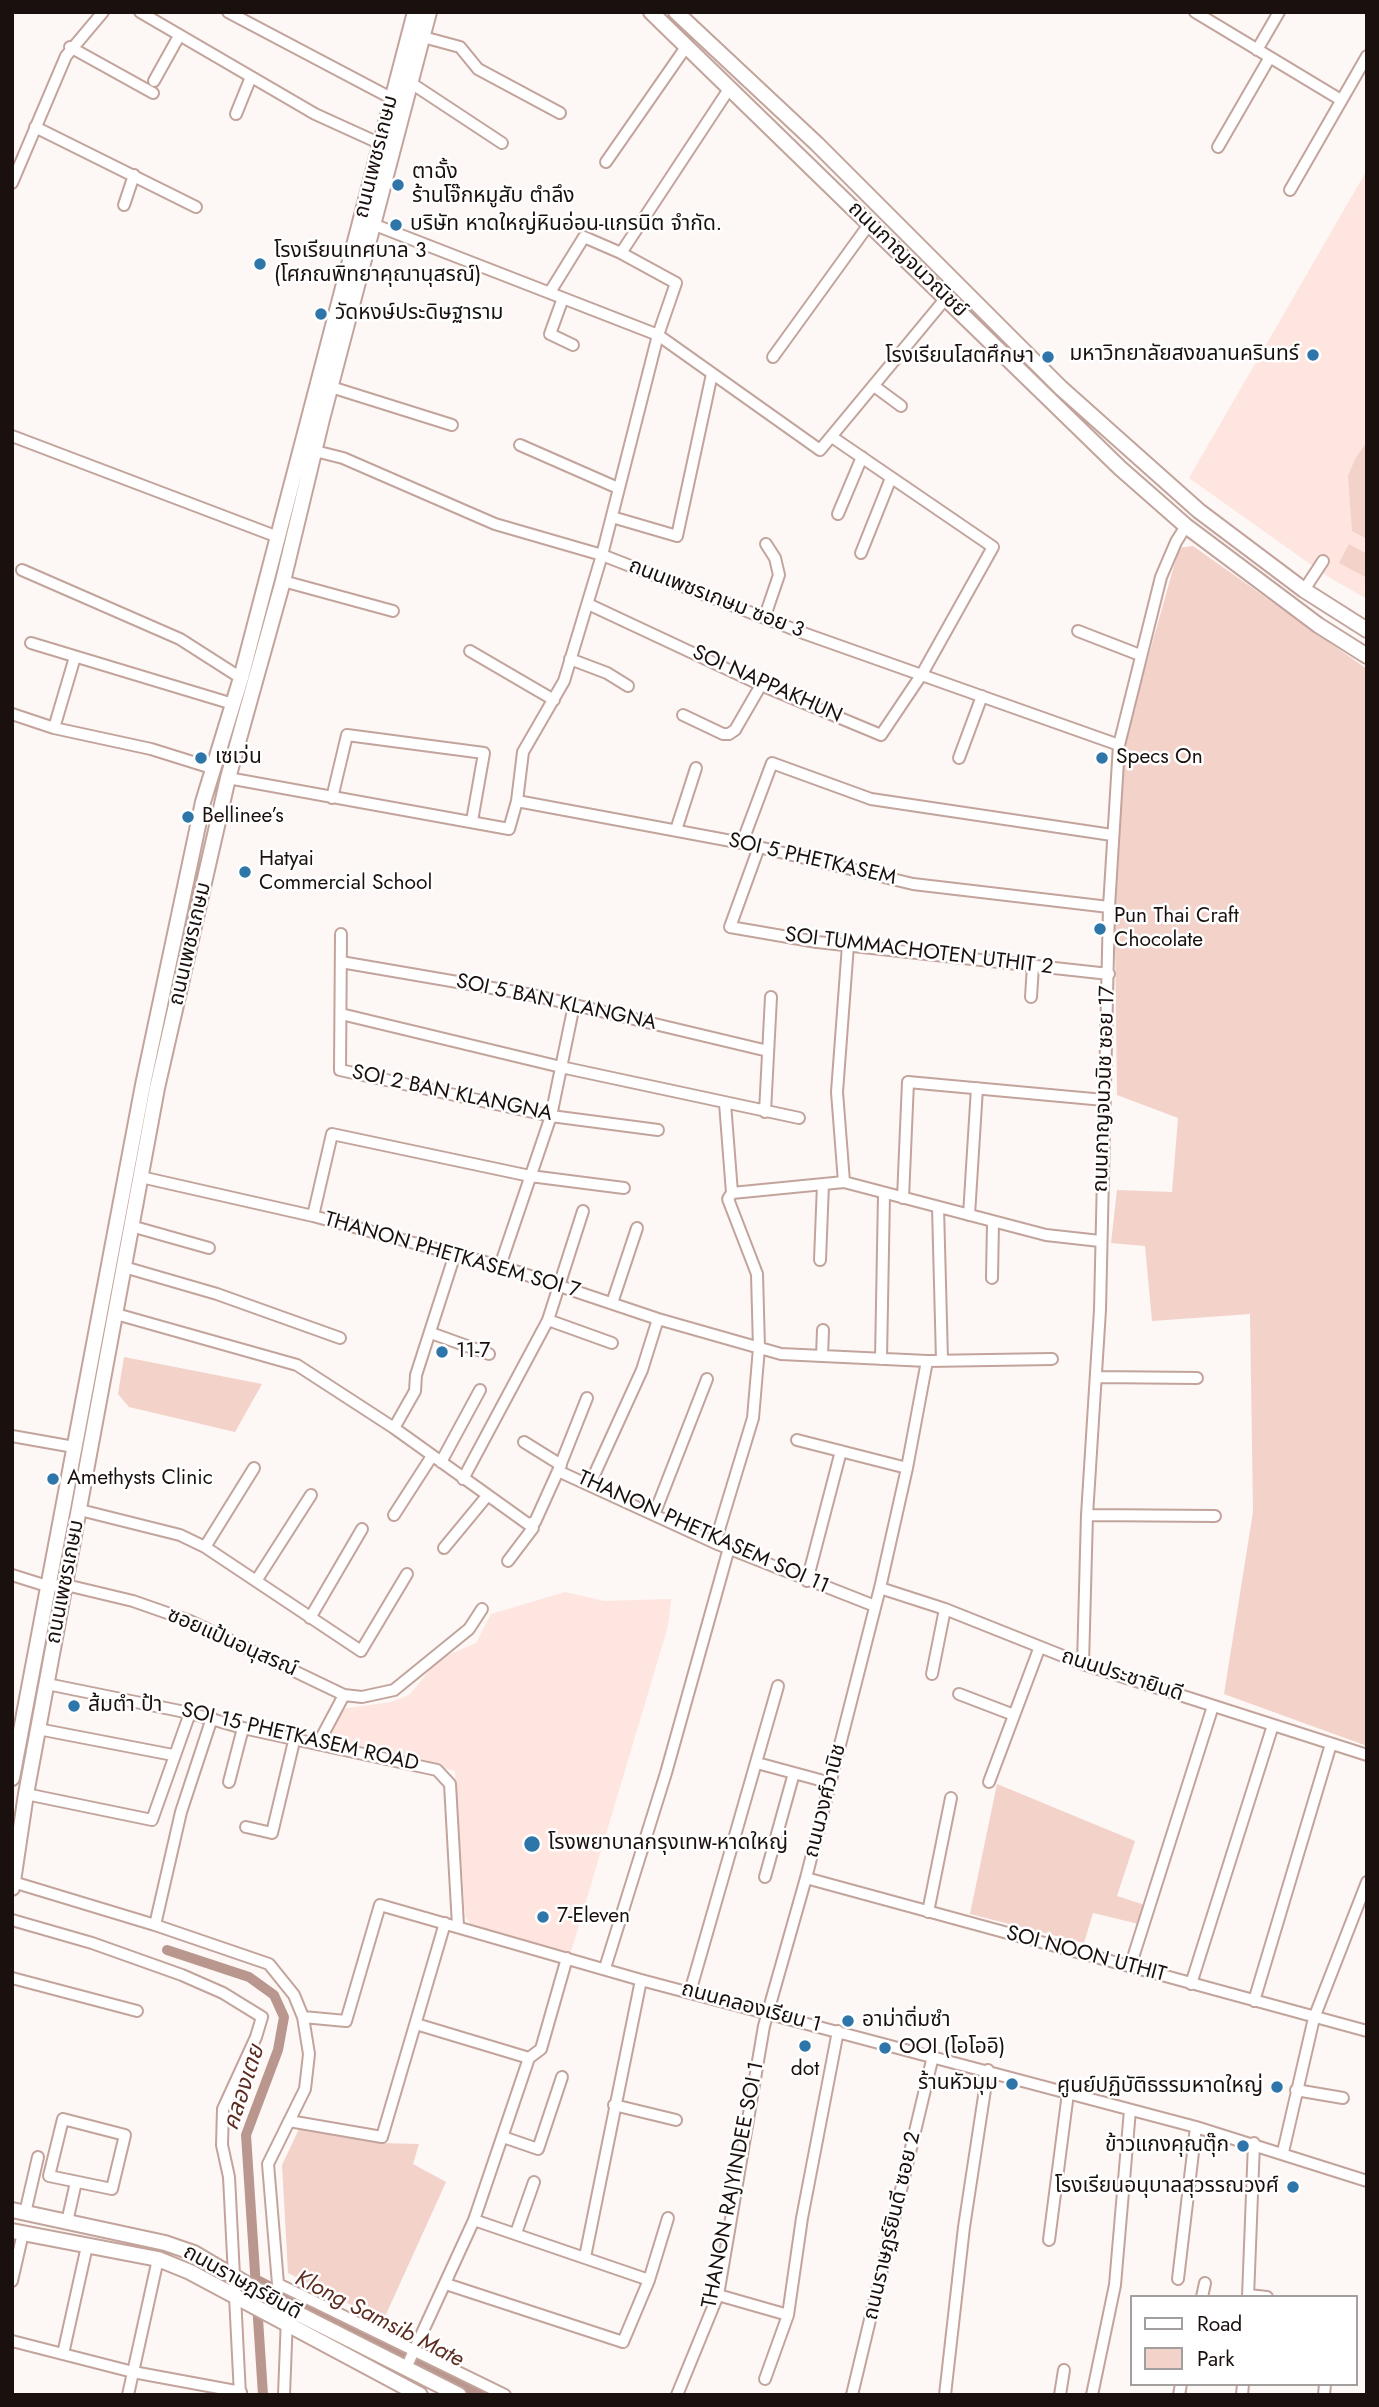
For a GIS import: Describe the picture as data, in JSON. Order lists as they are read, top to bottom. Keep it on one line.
{"streets":{"main road":["ถนนเพชรเกษม","ถนนกาญจนวณิชย์","ถนนราษฎร์ยินดี"],"street":["ถนนเพชรเกษม ซอย 3","SOI NAPPAKHUN","SOI 5 PHETKASEM","SOI TUMMACHOTEN UTHIT 2","SOI 5 BAN KLANGNA","ถนนกาญจนวนิช ซอย 17","SOI 2 BAN KLANGNA","THANON PHETKASEM SOI 7","THANON PHETKASEM SOI 11","ซอยแป้นอนุสรณ์","ถนนประชายินดี","SOI 15 PHETKASEM ROAD","ถนนวงศ์วานิช","SOI NOON UTHIT","ถนนคลองเรียน 1","THANON RAJYINDEE SOI 1","ถนนราษฏร์ยินดี ซอย 2"]},"crossings":[["ถนนเพชรเกษม","ถนนเพชรเกษม ซอย 3"],["ถนนเพชรเกษม","THANON PHETKASEM SOI 7"],["ถนนเพชรเกษม","ซอยแป้นอนุสรณ์"],["ถนนเพชรเกษม","SOI 15 PHETKASEM ROAD"],["ถนนกาญจนวณิชย์","ถนนกาญจนวนิช ซอย 17"],["ถนนเพชรเกษม ซอย 3","SOI NAPPAKHUN"],["ถนนเพชรเกษม ซอย 3","ถนนกาญจนวนิช ซอย 17"],["SOI 5 PHETKASEM","SOI TUMMACHOTEN UTHIT 2"],["SOI 5 PHETKASEM","ถนนกาญจนวนิช ซอย 17"],["SOI TUMMACHOTEN UTHIT 2","ถนนกาญจนวนิช ซอย 17"],["SOI 5 BAN KLANGNA","SOI 2 BAN KLANGNA"],["ถนนกาญจนวนิช ซอย 17","ถนนประชายินดี"],["THANON PHETKASEM SOI 7","ถนนวงศ์วานิช"],["THANON PHETKASEM SOI 11","ถนนวงศ์วานิช"],["ถนนประชายินดี","ถนนวงศ์วานิช"],["SOI 15 PHETKASEM ROAD","ถนนคลองเรียน 1"],["ถนนวงศ์วานิช","SOI NOON UTHIT"],["ถนนวงศ์วานิช","ถนนคลองเรียน 1"],["ถนนวงศ์วานิช","THANON RAJYINDEE SOI 1"],["ถนนคลองเรียน 1","THANON RAJYINDEE SOI 1"],["ถนนคลองเรียน 1","ถนนราษฏร์ยินดี ซอย 2"]],"water":["คลองเตย","Klong Samsib Mate"],"places":["ตาฉั้ง ร้านโจ๊กหมูสับ ตำลึง","บริษัท หาดใหญ่หินอ่อน-แกรนิต จำกัด.","โรงเรียนเทศบาล 3 (โศภณพิทยาคุณานุสรณ์)","วัดหงษ์ประดิษฐาราม","มหาวิทยาลัยสงขลานครินทร์","โรงเรียนโสตศึกษา","เซเว่น","Specs On","Bellinee’s","Hatyai Commercial School","Pun Thai Craft Chocolate","11-7","Amethysts Clinic","ส้มตำ ป้า","โรงพยาบาลกรุงเทพ-หาดใหญ่","7-Eleven","อาม่าติ่มซำ","dot","OOI (โอโออิ)","ร้านหัวมุม","ศูนย์ปฏิบัติธรรมหาดใหญ่","ข้าวแกงคุณตุ๊ก","โรงเรียนอนุบาลสุวรรณวงศ์"],"legend":["Road","Park"]}
